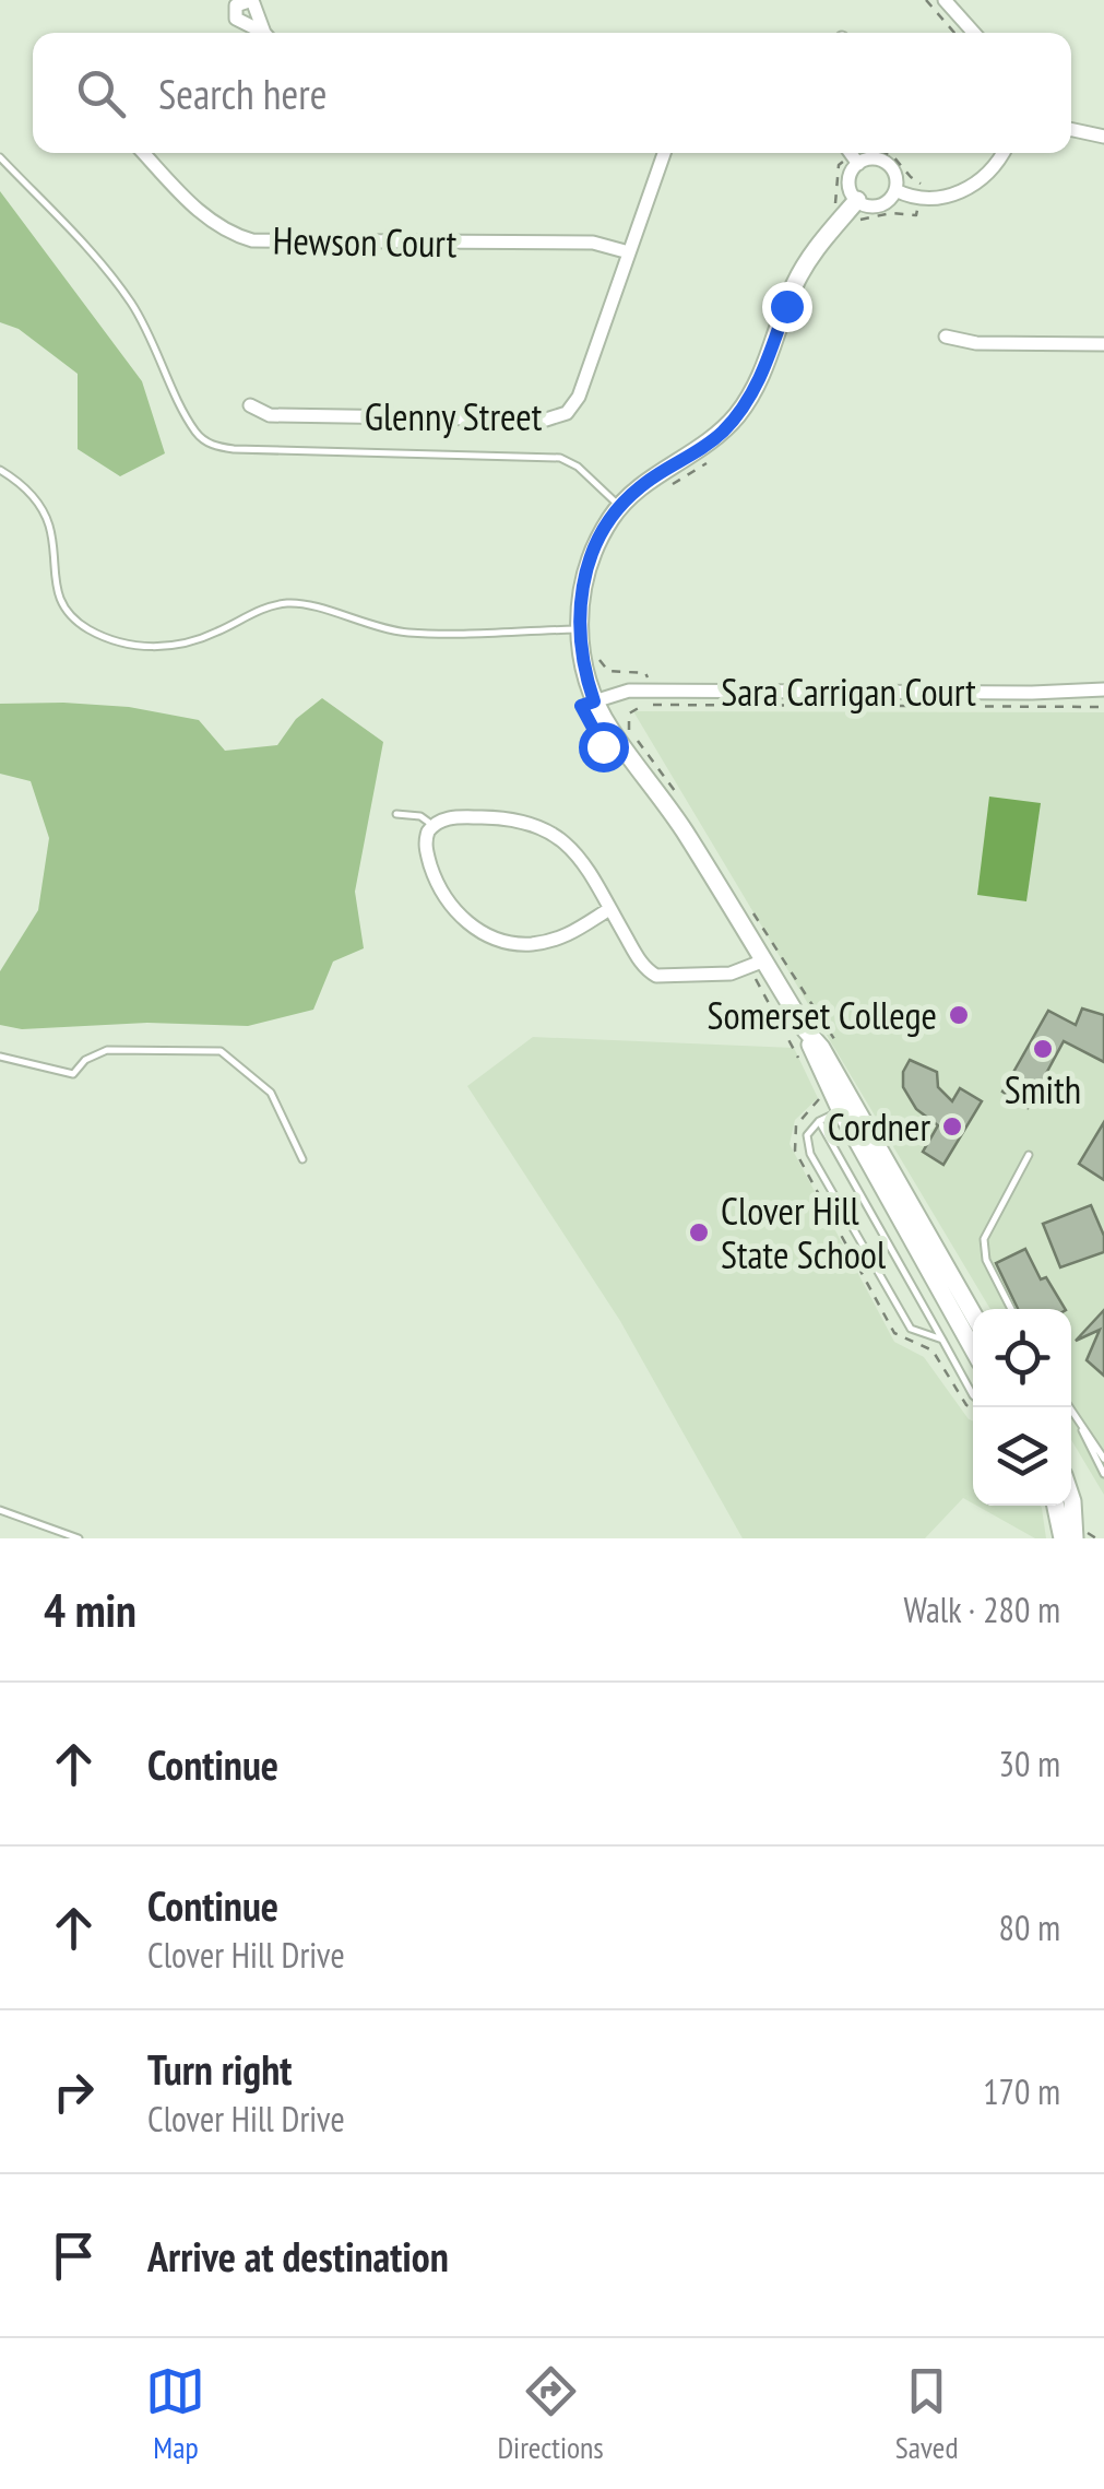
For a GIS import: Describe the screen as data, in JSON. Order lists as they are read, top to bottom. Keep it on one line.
{"streets":{"street":["Hewson Court","Glenny Street","Sara Carrigan Court"]},"crossings":[["Hewson Court","Glenny Street"]],"places":["Somerset College","Smith","Cordner","Clover Hill State School"],"page":{"search":"Search here","heading":["4 min","Walk · 280 m"],"list":[["Continue","30 m"],["Continue","Clover Hill Drive","80 m"],["Turn right","Clover Hill Drive","170 m"],"Arrive at destination"],"nav":["Map","Directions","Saved"]}}
